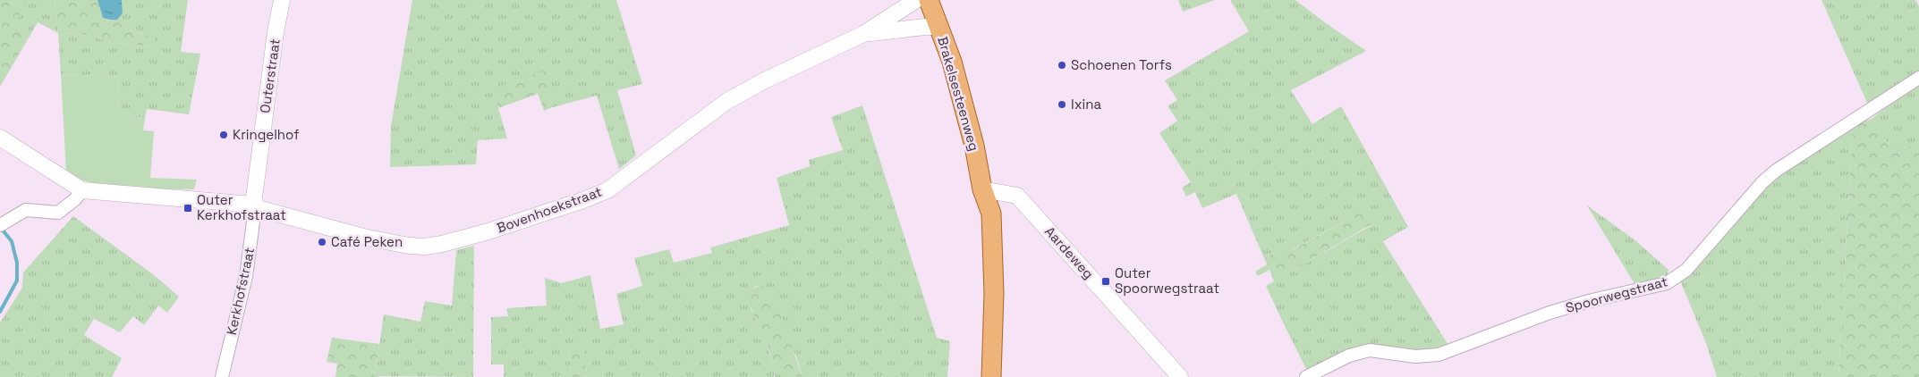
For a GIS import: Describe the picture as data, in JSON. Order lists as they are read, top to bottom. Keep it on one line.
{"streets":{"main road":["Brakelsesteenweg"],"street":["Outerstraat","Bovenhoekstraat","Aardeweg","Kerkhofstraat","Spoorwegstraat"]},"crossings":[["Outerstraat","Bovenhoekstraat"],["Outerstraat","Kerkhofstraat"],["Brakelsesteenweg","Bovenhoekstraat"],["Brakelsesteenweg","Aardeweg"],["Bovenhoekstraat","Kerkhofstraat"]],"places":{"other":["Schoenen Torfs","Ixina","Kringelhof","Café Peken"],"transit":["Outer Kerkhofstraat","Outer Spoorwegstraat"]}}
